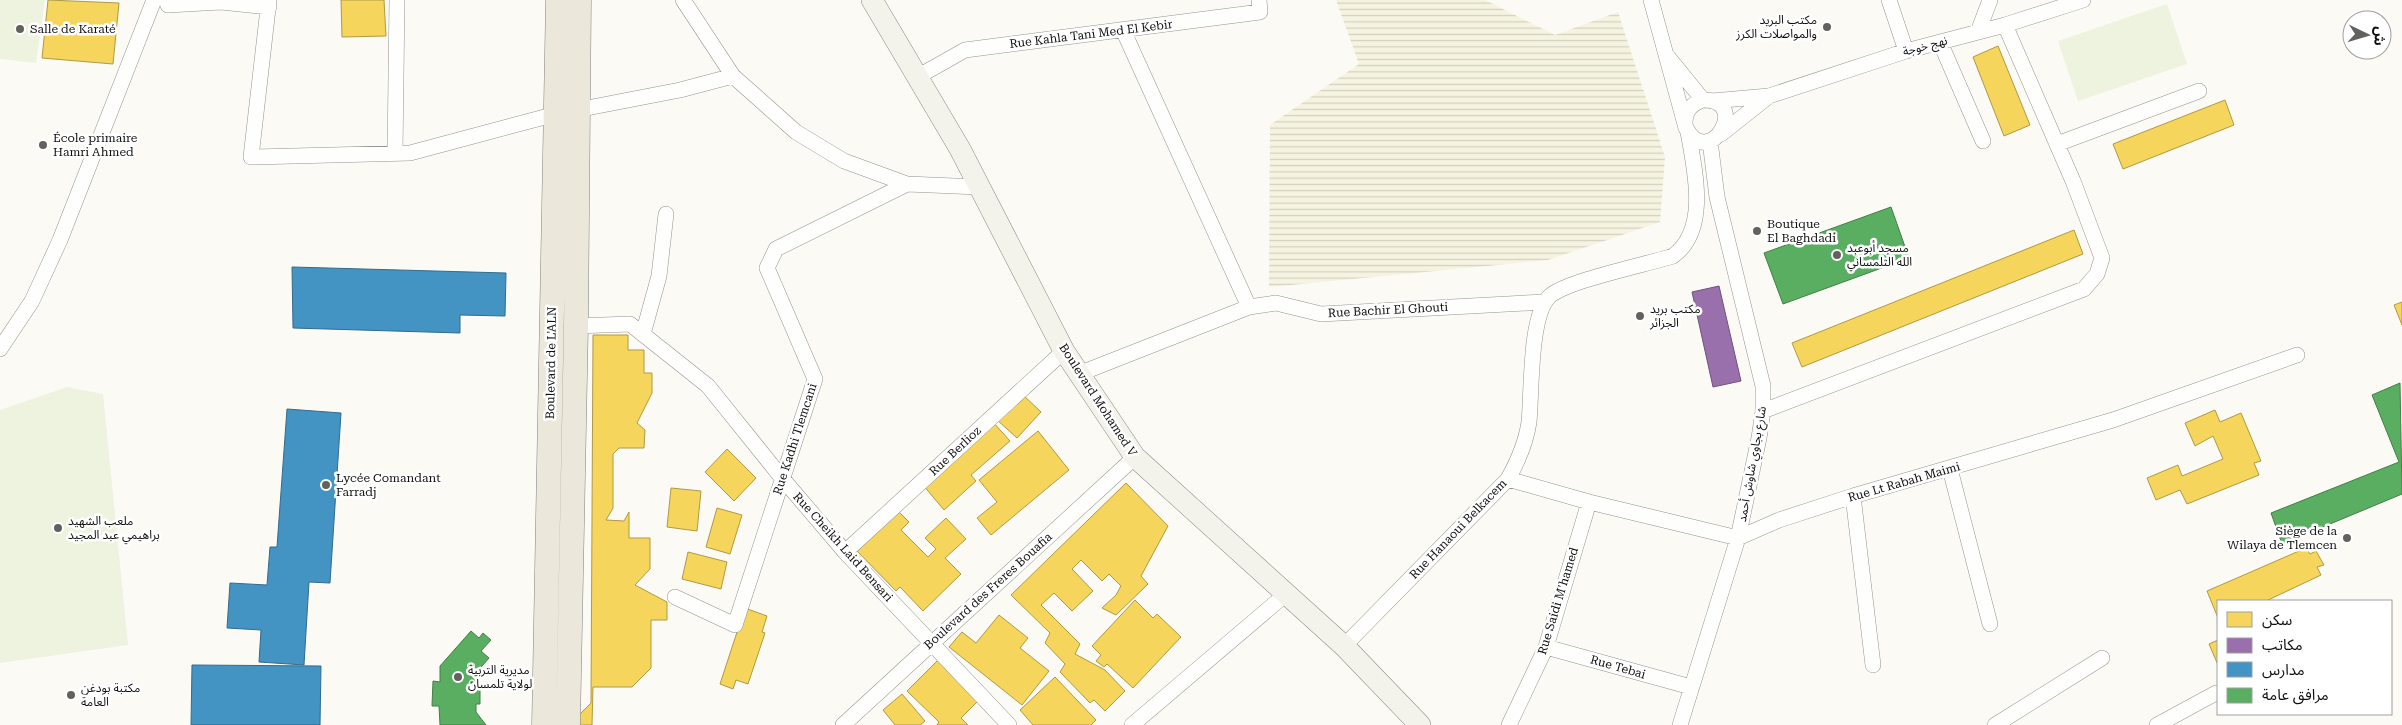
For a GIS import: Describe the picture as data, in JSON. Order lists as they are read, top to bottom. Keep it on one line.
{"streets":{"main road":["Boulevard de L'ALN","Boulevard Mohamed V"],"street":["Rue Kahla Tani Med El Kebir","نهج خوجة","Rue Bachir El Ghouti","Rue Kadhi Tlemcani","Rue Berlioz","شارع بجاوي شاوش أحمد","Rue Lt Rabah Maimi","Rue Hanaoui Belkacem","Rue Cheikh Laid Bensari","Boulevard des Freres Bouafia","Rue Saidi M'hamed","Rue Tebai"]},"crossings":[["Rue Kahla Tani Med El Kebir","Boulevard Mohamed V"],["نهج خوجة","شارع بجاوي شاوش أحمد"],["Rue Bachir El Ghouti","Boulevard Mohamed V"],["Rue Bachir El Ghouti","Rue Hanaoui Belkacem"],["Boulevard de L'ALN","Rue Cheikh Laid Bensari"],["Boulevard Mohamed V","Rue Berlioz"],["Boulevard Mohamed V","Rue Hanaoui Belkacem"],["Boulevard Mohamed V","Boulevard des Freres Bouafia"],["Rue Kadhi Tlemcani","Rue Cheikh Laid Bensari"],["Rue Berlioz","Rue Cheikh Laid Bensari"],["شارع بجاوي شاوش أحمد","Rue Lt Rabah Maimi"],["شارع بجاوي شاوش أحمد","Rue Tebai"],["Rue Cheikh Laid Bensari","Boulevard des Freres Bouafia"],["Rue Saidi M'hamed","Rue Tebai"]],"places":["مكتب البريد والمواصلات الكرز","Salle de Karaté","École primaire Hamri Ahmed","Boutique El Baghdadi","مسجد أبوعبد الله التلمساني","مكتب بريد الجزائر","Lycée Comandant Farradj","ملعب الشهيد براهيمي عبد المجيد","Siège de la Wilaya de Tlemcen","مديرية التربية لولاية تلمسان","مكتبة بودغن العامة"],"legend":["سكن","مكاتب","مدارس","مرافق عامة"],"north":"right"}
